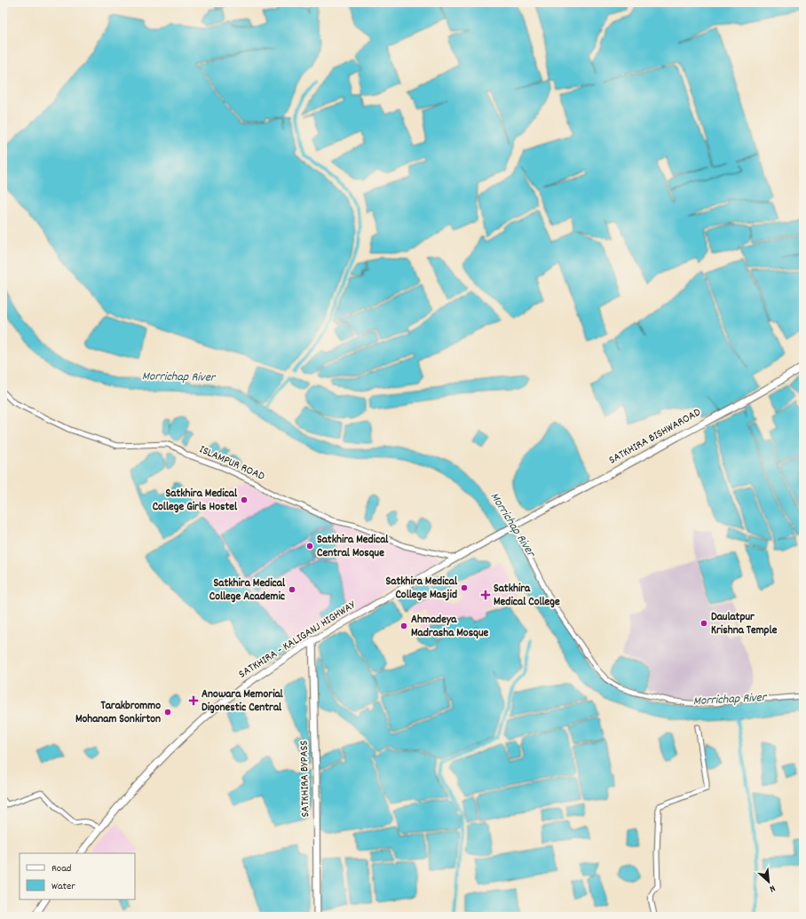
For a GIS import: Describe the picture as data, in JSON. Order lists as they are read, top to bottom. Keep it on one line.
{"streets":{"highway":["SATKHIRA BISHWAROAD","SATKHIRA - KALIGANJ HIGHWAY","SATKHIRA BYPASS"],"street":["ISLAMPUR ROAD"]},"crossings":[["SATKHIRA BISHWAROAD","SATKHIRA - KALIGANJ HIGHWAY"],["ISLAMPUR ROAD","SATKHIRA - KALIGANJ HIGHWAY"],["SATKHIRA - KALIGANJ HIGHWAY","SATKHIRA BYPASS"]],"water":["Morrichap River"],"places":{"other":["Satkhira Medical College Girls Hostel","Satkhira Medical Central Mosque","Satkhira Medical College Masjid","Satkhira Medical College Academic","Daulatpur Krishna Temple","Ahmadeya Madrasha Mosque","Tarakbrommo Mohanam Sonkirton"],"health":["Satkhira Medical College","Anowara Memorial Digonestic Central"]},"legend":["Road","Water"],"north":"bottom right"}
